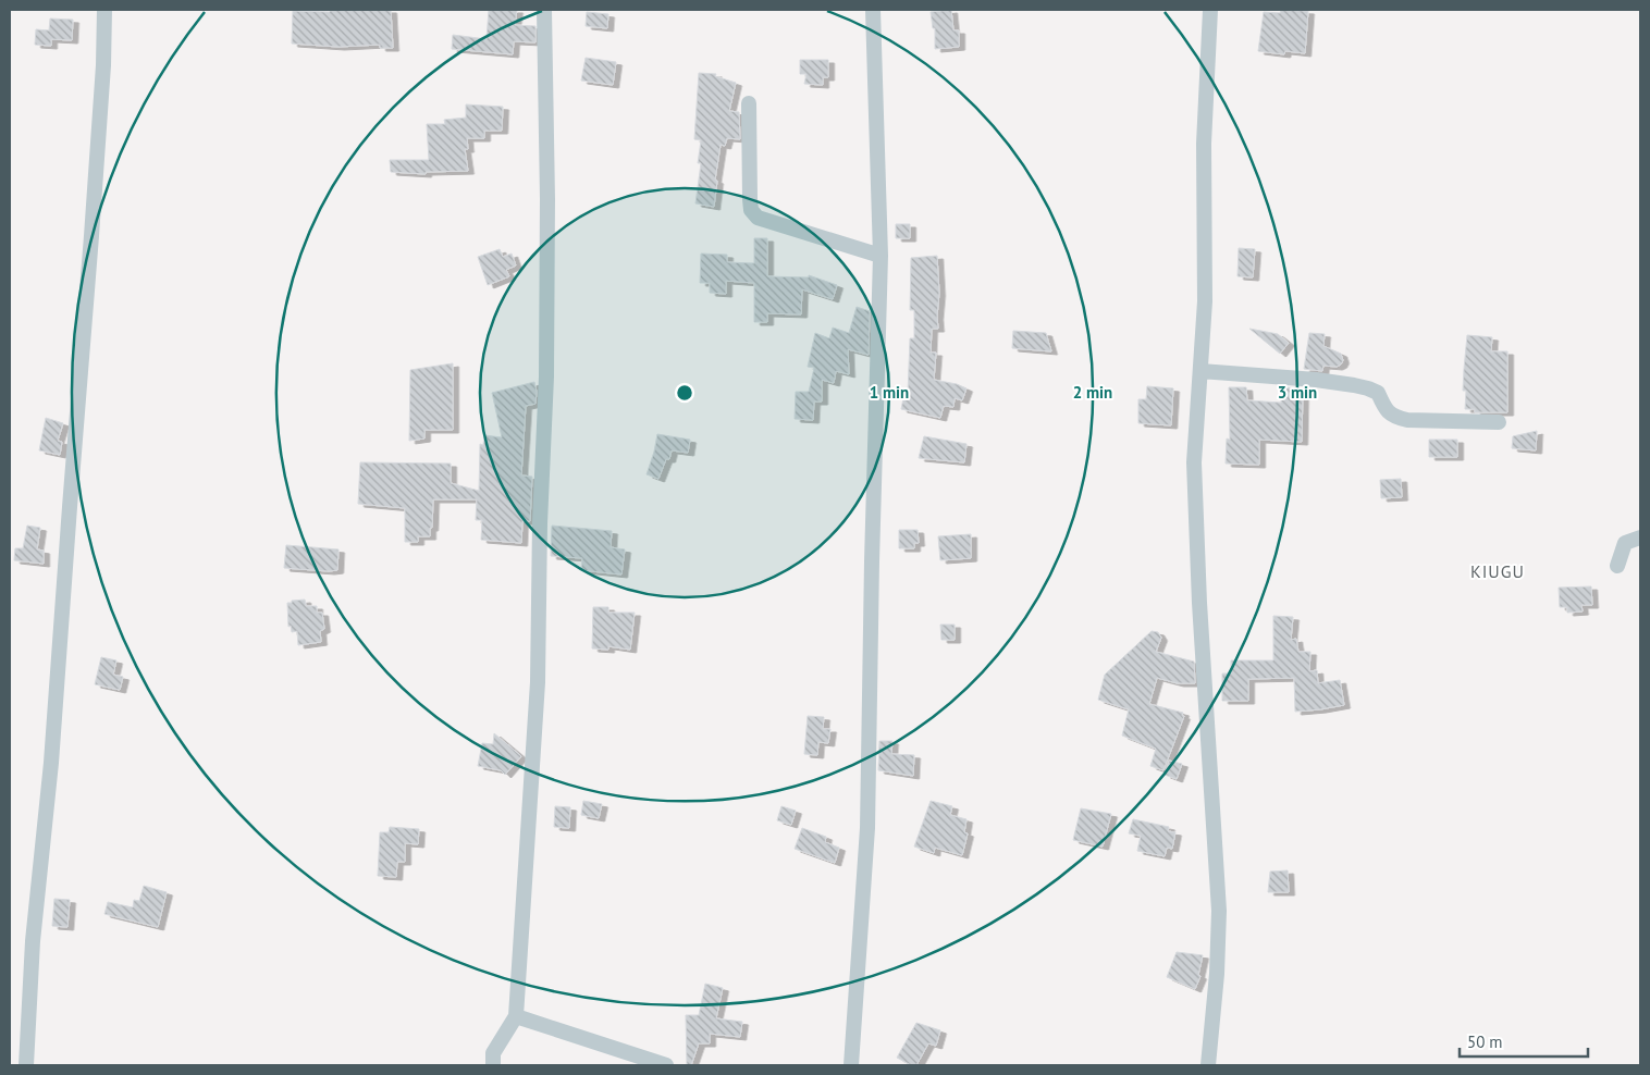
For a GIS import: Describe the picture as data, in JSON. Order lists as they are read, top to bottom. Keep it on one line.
{"districts":["KIUGU"],"scale_bar":"50 m","rings":["1 min","2 min","3 min"]}
